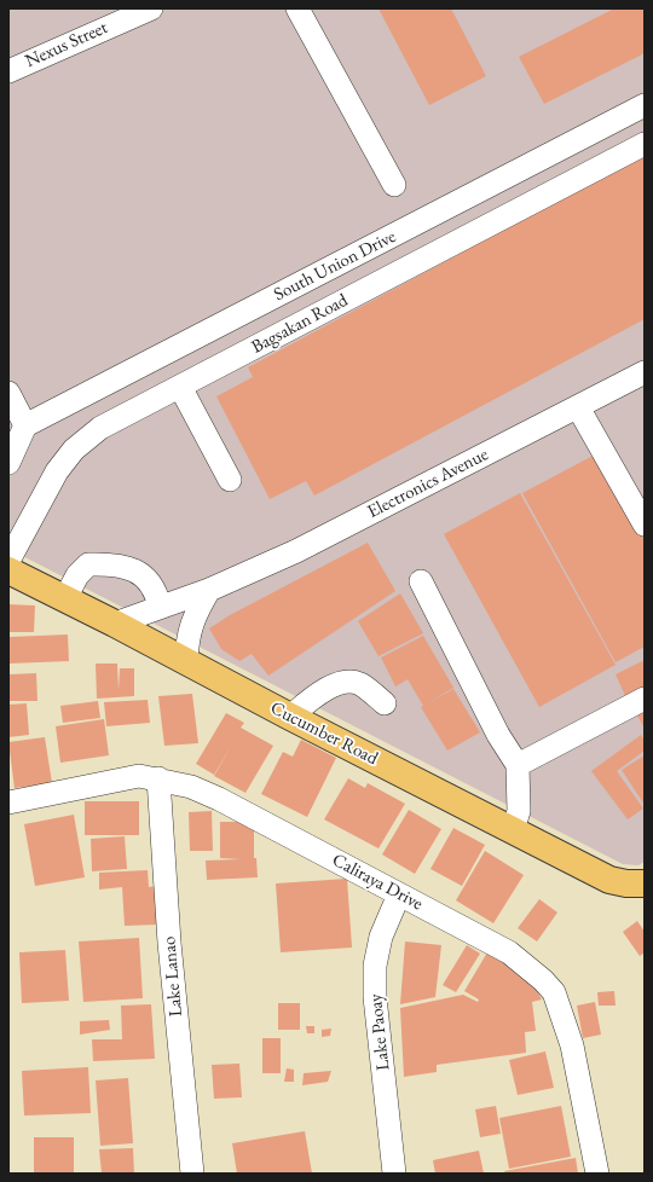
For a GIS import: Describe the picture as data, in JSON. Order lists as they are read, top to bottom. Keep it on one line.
{"streets":{"main road":["Cucumber Road"],"street":["Nexus Street","South Union Drive","Bagsakan Road","Electronics Avenue","Caliraya Drive","Lake Lanao","Lake Paoay"]},"crossings":[["Electronics Avenue","Cucumber Road"],["Caliraya Drive","Lake Lanao"],["Caliraya Drive","Lake Paoay"]]}
